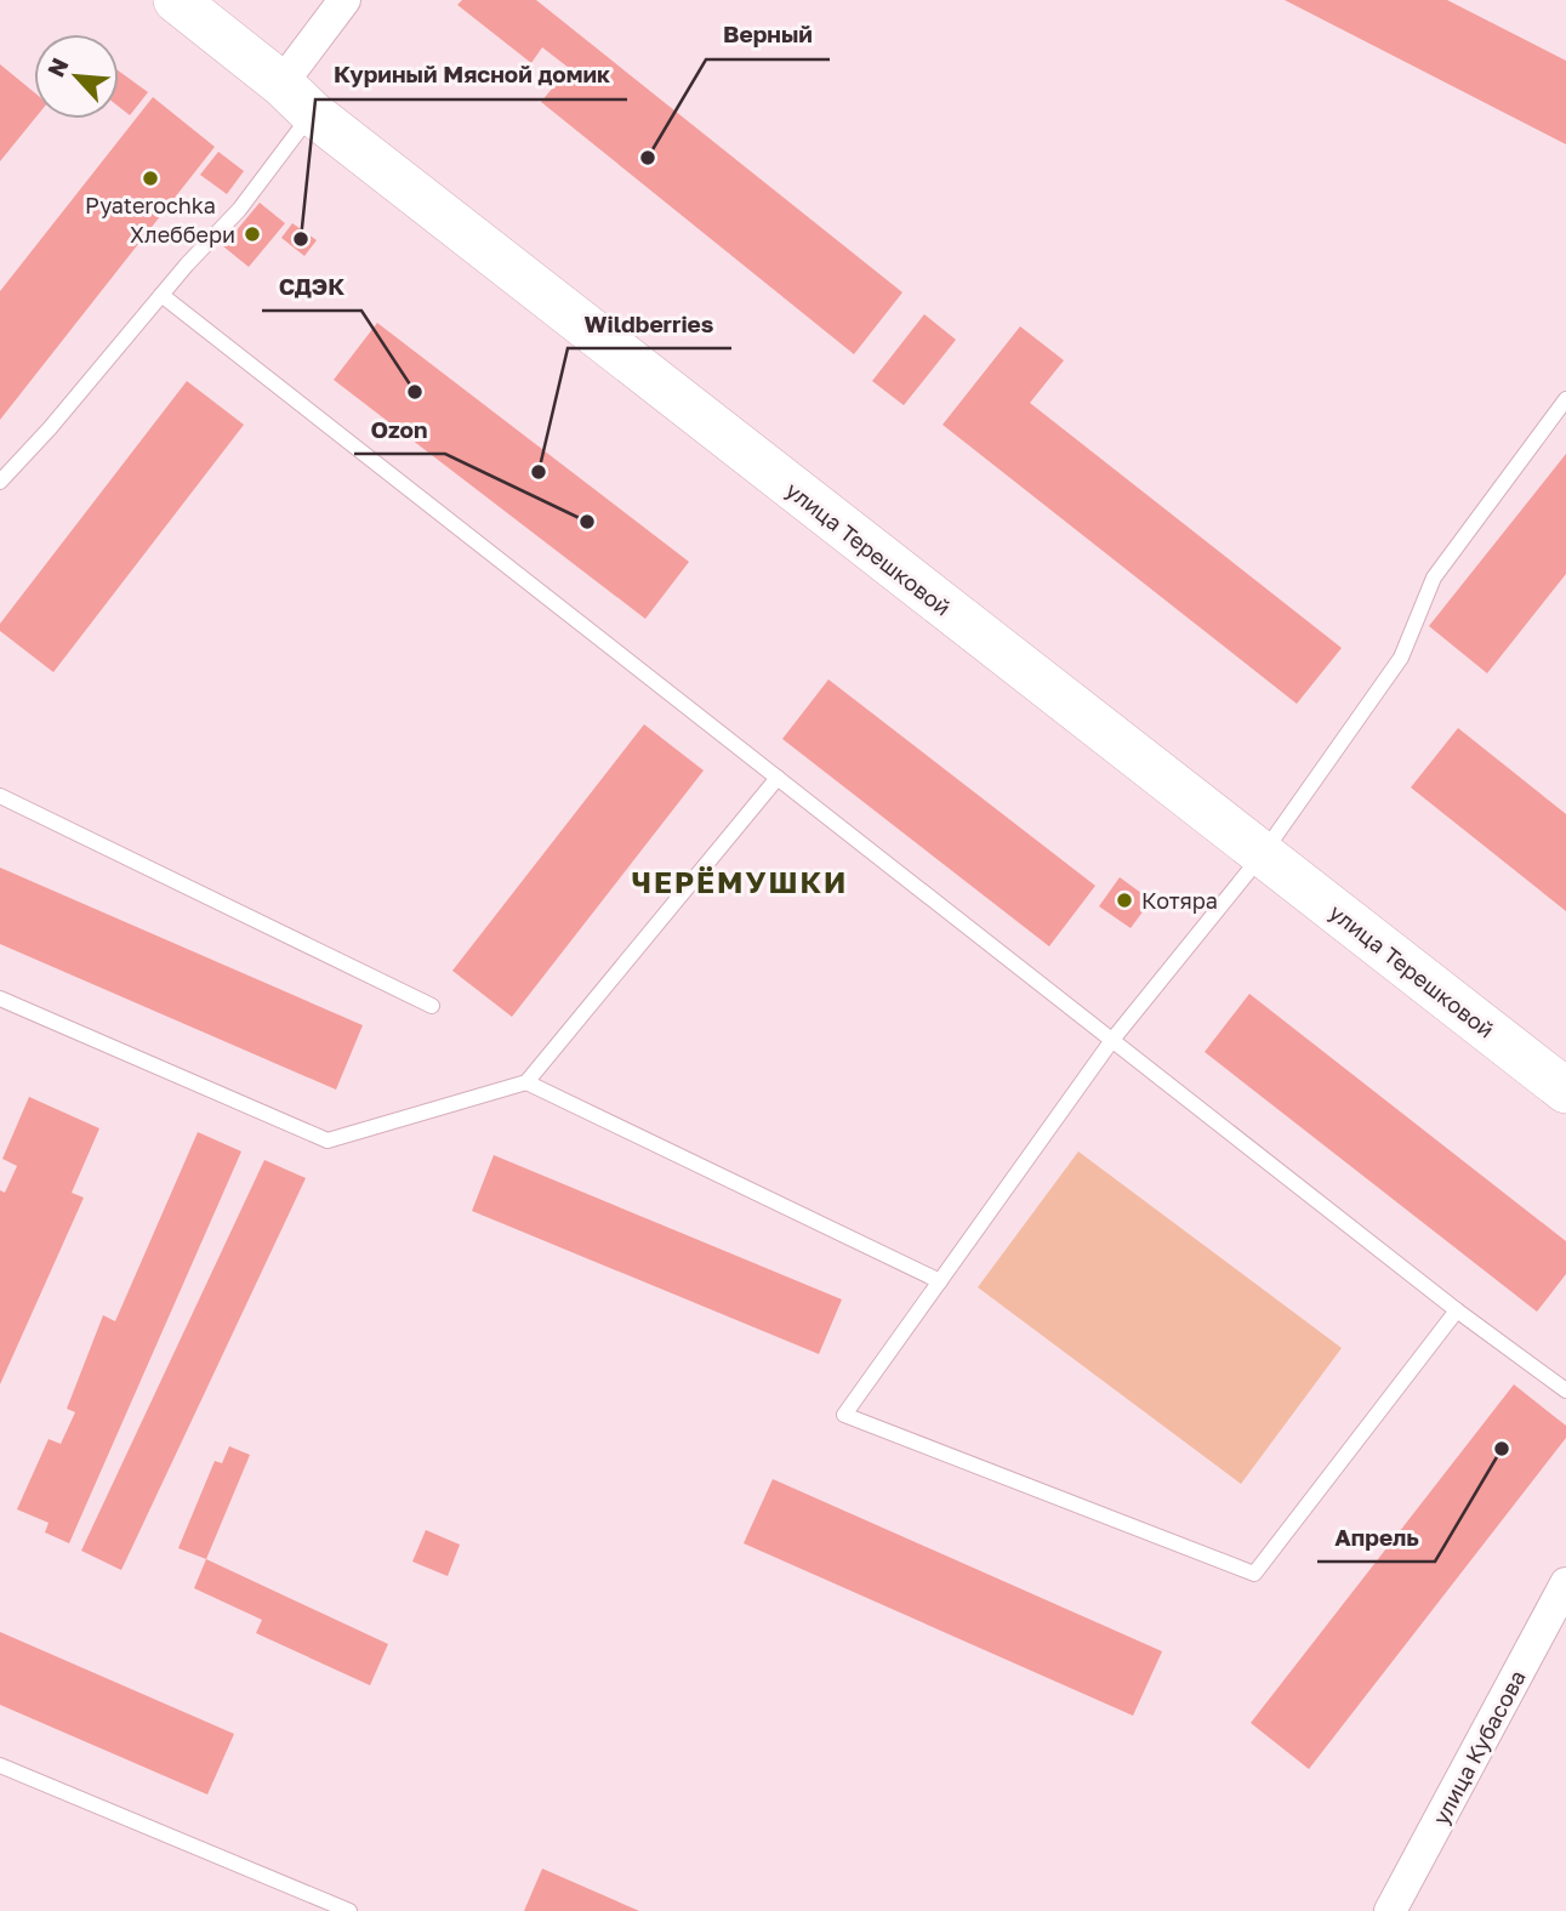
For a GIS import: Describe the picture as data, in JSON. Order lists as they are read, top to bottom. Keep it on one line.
{"streets":{"main road":["улица Терешковой"],"street":["улица Кубасова"]},"districts":["ЧЕРЁМУШКИ"],"places":["Верный","Pyaterochka","Хлеббери","Куриный Мясной домик","СДЭК","Wildberries","Ozon","Котяра","Апрель"],"north":"top left"}
